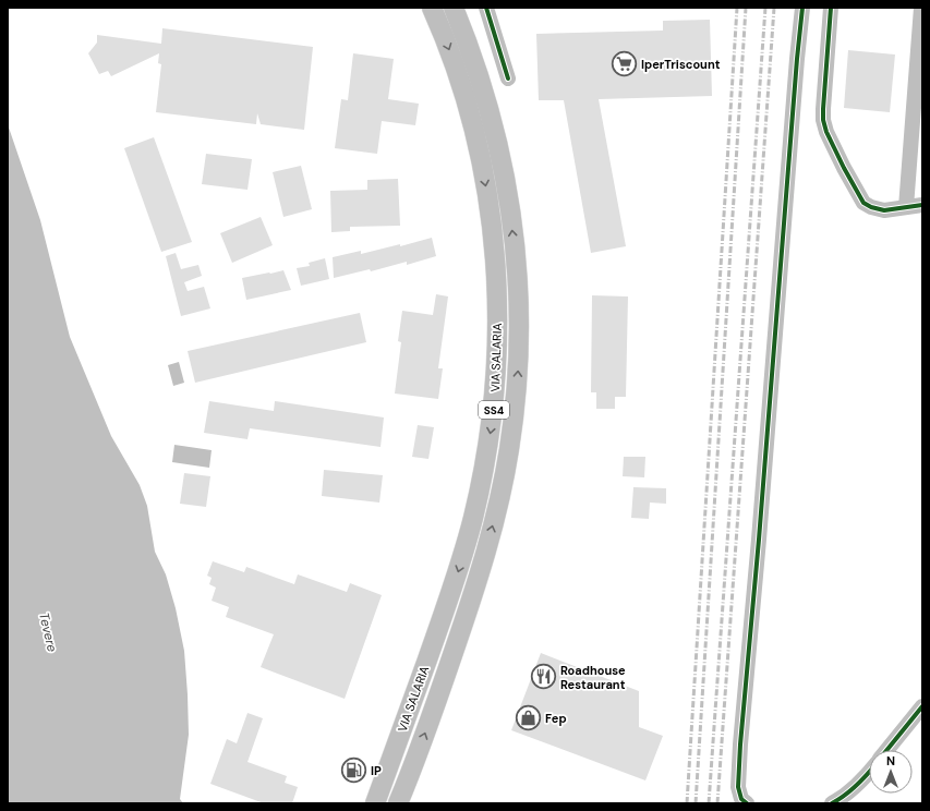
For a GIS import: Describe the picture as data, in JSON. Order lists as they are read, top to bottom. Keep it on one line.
{"streets":{"main road":["VIA SALARIA","SS4"]},"water":["Tevere"],"places":{"supermarket":["IperTriscount"],"restaurant":["Roadhouse Restaurant"],"shop":["Fep"],"fuel station":["IP"]},"north":"top"}
